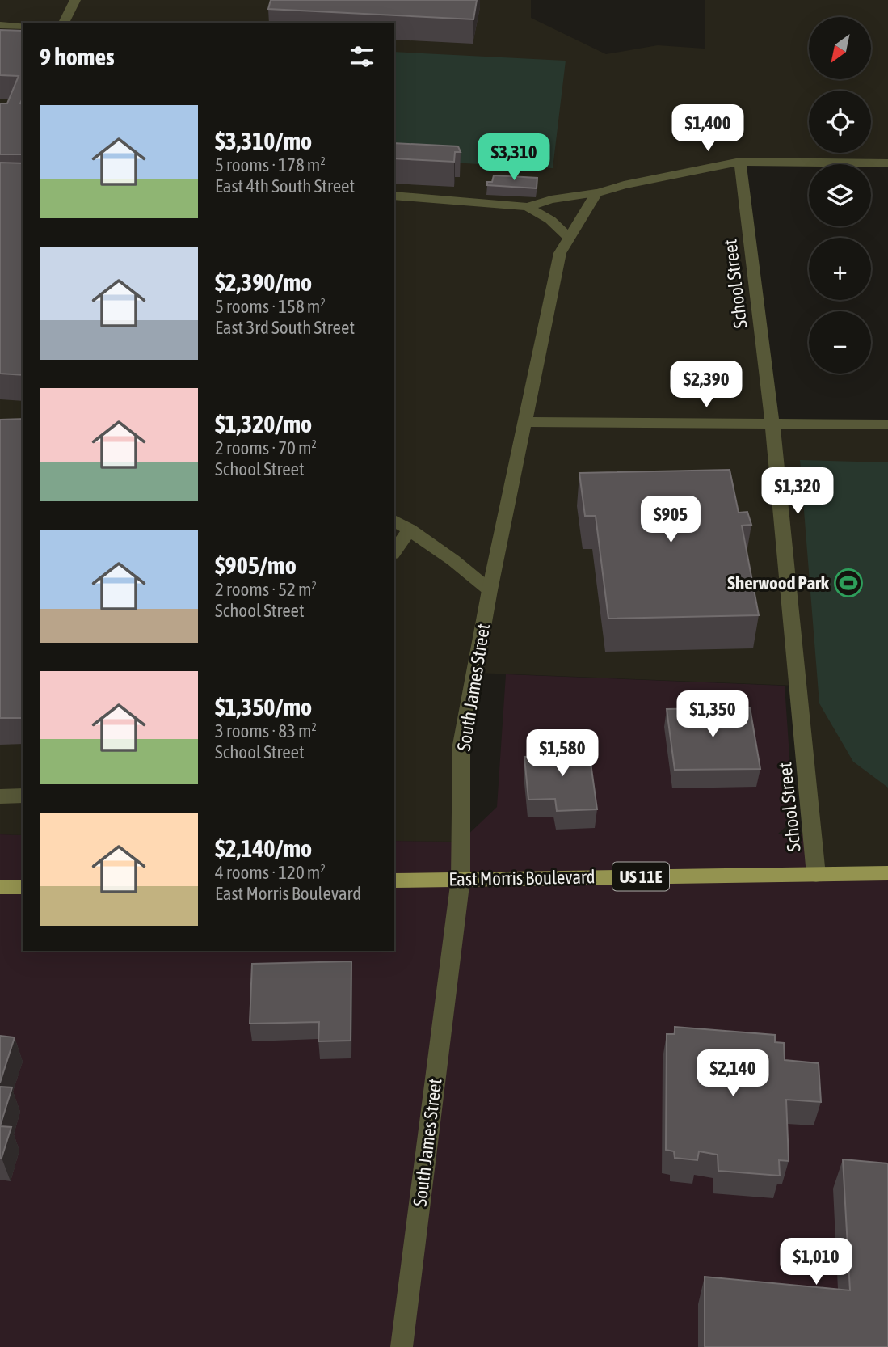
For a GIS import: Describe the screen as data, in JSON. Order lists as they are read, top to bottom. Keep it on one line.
{"streets":{"main road":["US 11E","East Morris Boulevard"],"street":["School Street","South James Street"]},"crossings":[["School Street","East Morris Boulevard"],["South James Street","East Morris Boulevard"]],"places":{"sports":["Sherwood Park"]},"north":"bottom left","page":{"map_buttons":["+","−"],"heading":"9 homes","list":[{"name":"$3,310/mo","note":"5 rooms · 178 m² · East 4th South Street"},{"name":"$2,390/mo","note":"5 rooms · 158 m² · East 3rd South Street"},{"name":"$1,320/mo","note":"2 rooms · 70 m² · School Street"},{"name":"$905/mo","note":"2 rooms · 52 m² · School Street"},{"name":"$1,350/mo","note":"3 rooms · 83 m² · School Street"},{"name":"$2,140/mo","note":"4 rooms · 120 m² · East Morris Boulevard"}],"price":["$1,400","$3,310","$2,390","$1,320","$905","$1,350","$1,580","$2,140","$1,010"]}}
